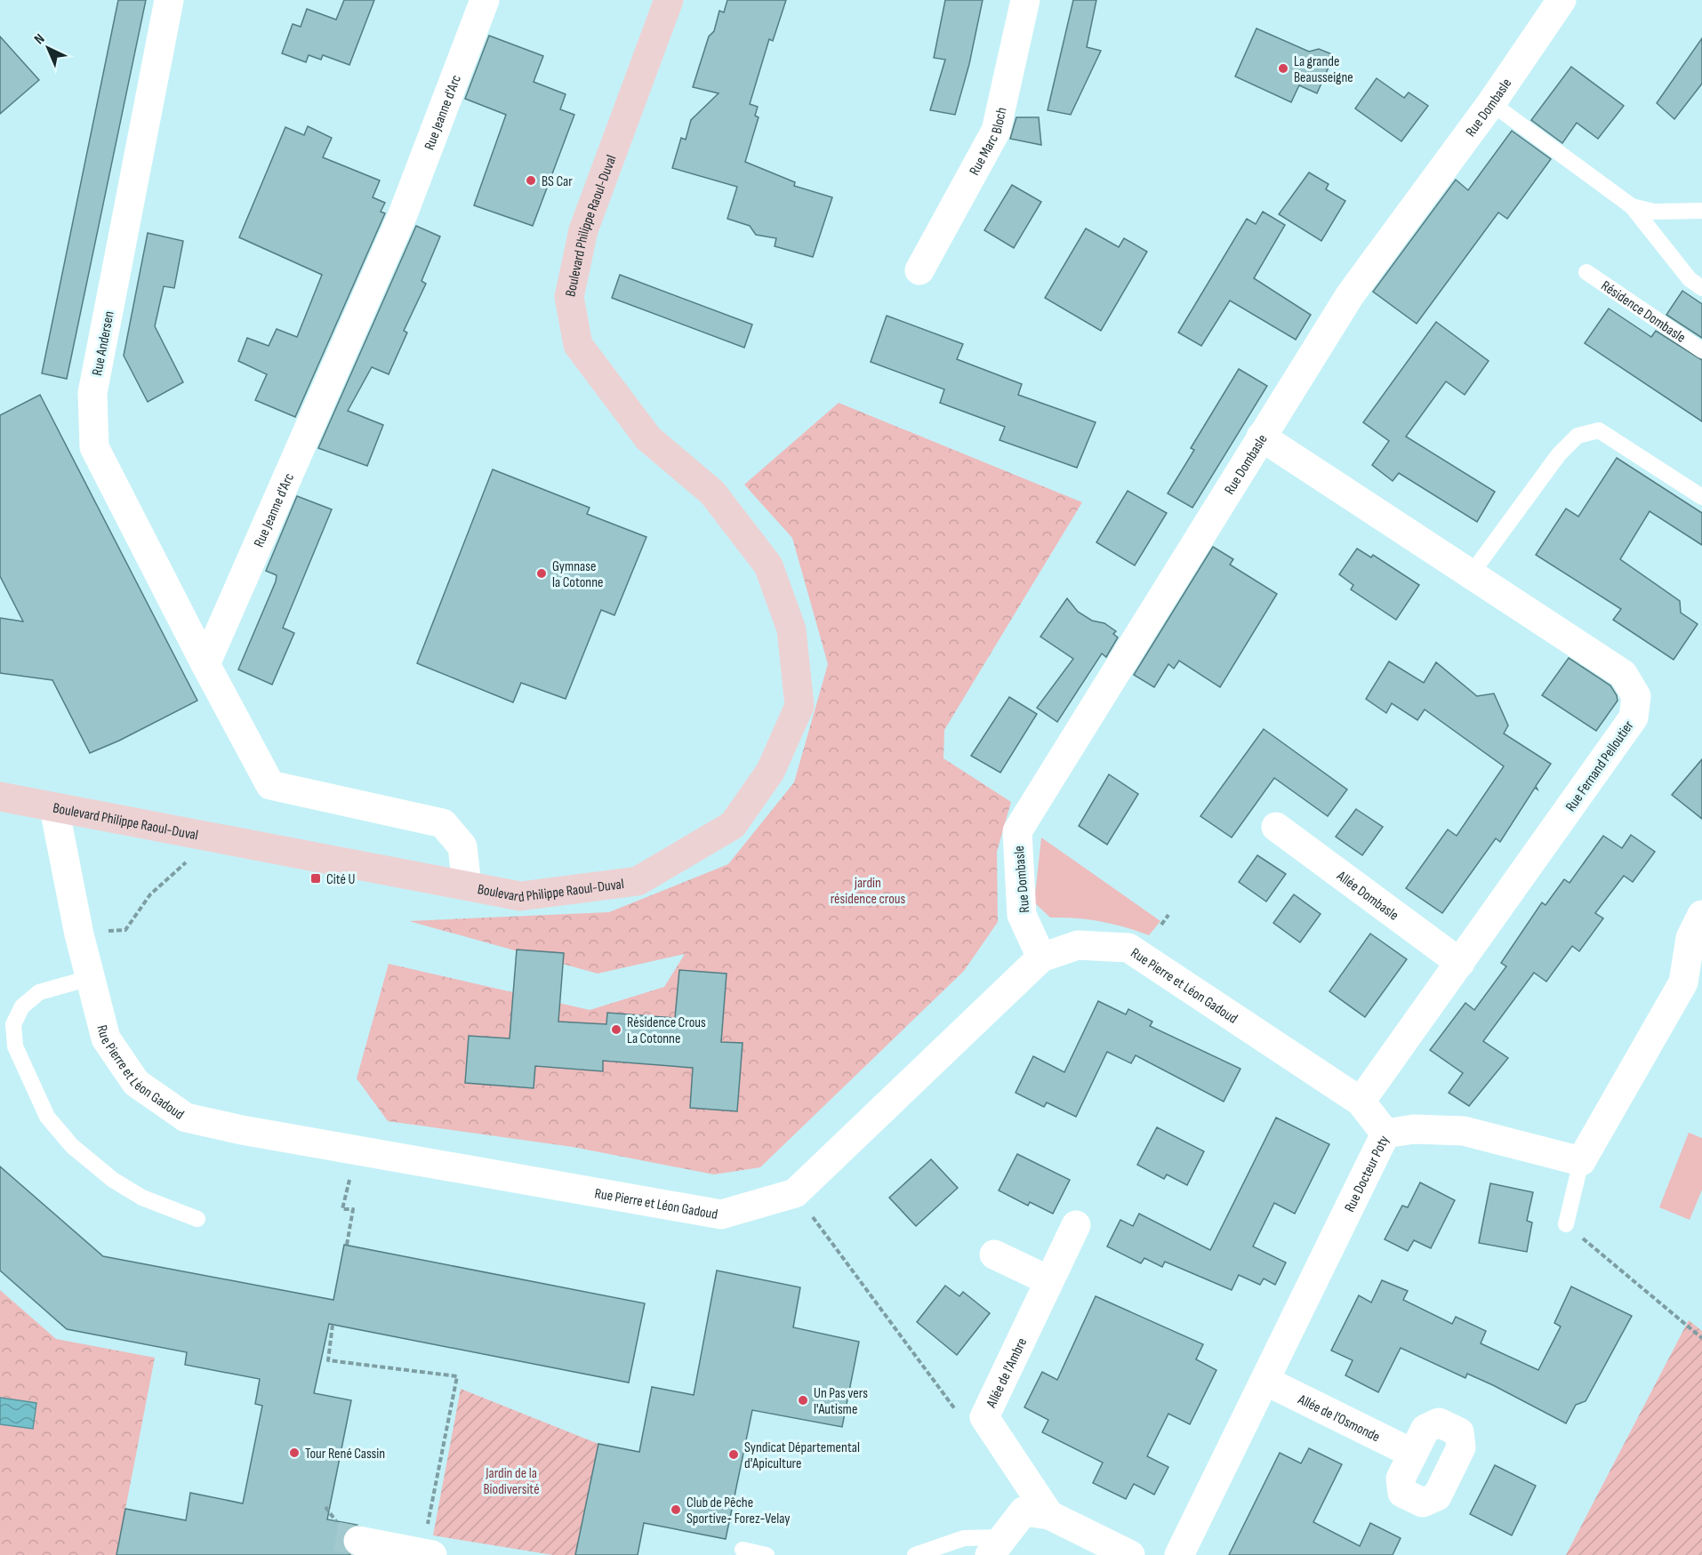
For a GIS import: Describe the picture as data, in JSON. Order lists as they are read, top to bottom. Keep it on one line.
{"streets":{"street":["Rue Dombasle","Rue Jeanne d'Arc","Rue Marc Bloch","Boulevard Philippe Raoul-Duval","Rue Andersen","Rue Fernand Pelloutier","Allée Dombasle","Rue Pierre et Léon Gadoud","Rue Docteur Poty","Allée de l'Ambre","Allée de l'Osmonde"],"lane":["Résidence Dombasle"]},"crossings":[["Rue Dombasle","Rue Fernand Pelloutier"],["Rue Dombasle","Rue Pierre et Léon Gadoud"],["Rue Jeanne d'Arc","Rue Andersen"],["Boulevard Philippe Raoul-Duval","Rue Pierre et Léon Gadoud"],["Rue Fernand Pelloutier","Allée Dombasle"],["Rue Fernand Pelloutier","Rue Pierre et Léon Gadoud"],["Rue Pierre et Léon Gadoud","Rue Docteur Poty"],["Rue Docteur Poty","Allée de l'Osmonde"]],"parks":["jardin résidence crous","Jardin de la Biodiversité"],"places":{"other":["La grande Beausseigne","BS Car","Gymnase la Cotonne","Résidence Crous La Cotonne","Un Pas vers l'Autisme","Tour René Cassin","Syndicat Départemental d'Apiculture","Club de Pêche Sportive- Forez-Velay"],"transit":["Cité U"]},"north":"top left"}
